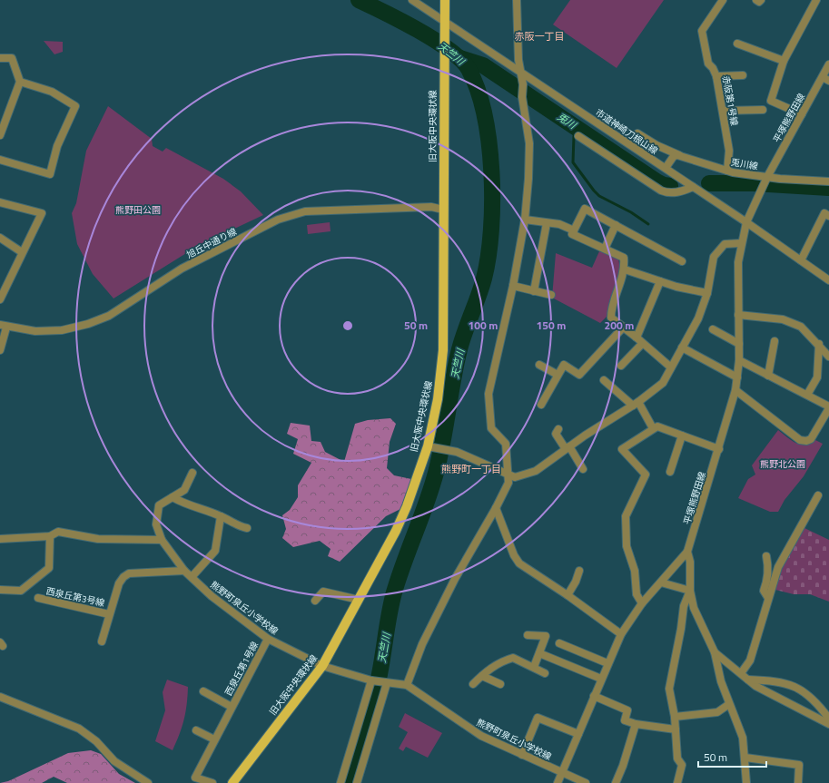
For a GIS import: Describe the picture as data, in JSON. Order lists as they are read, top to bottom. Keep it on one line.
{"streets":{"main road":["旧大阪中央環状線"],"street":["赤阪第1号線","平塚熊野田線","市道神崎刀根山線","兎川線","旭丘中通り線","西泉丘第3号線","熊野町泉丘小学校線","西泉丘第1号線"]},"crossings":[["赤阪第1号線","兎川線"],["平塚熊野田線","市道神崎刀根山線"],["平塚熊野田線","兎川線"],["平塚熊野田線","熊野町泉丘小学校線"],["旧大阪中央環状線","市道神崎刀根山線"],["旧大阪中央環状線","旭丘中通り線"],["旧大阪中央環状線","熊野町泉丘小学校線"],["熊野町泉丘小学校線","西泉丘第1号線"]],"districts":["赤阪一丁目","熊野町一丁目"],"water":["天竺川","兎川"],"parks":["熊野田公園","熊野北公園"],"scale_bar":"50 m","rings":["50 m","100 m","150 m","200 m"]}
